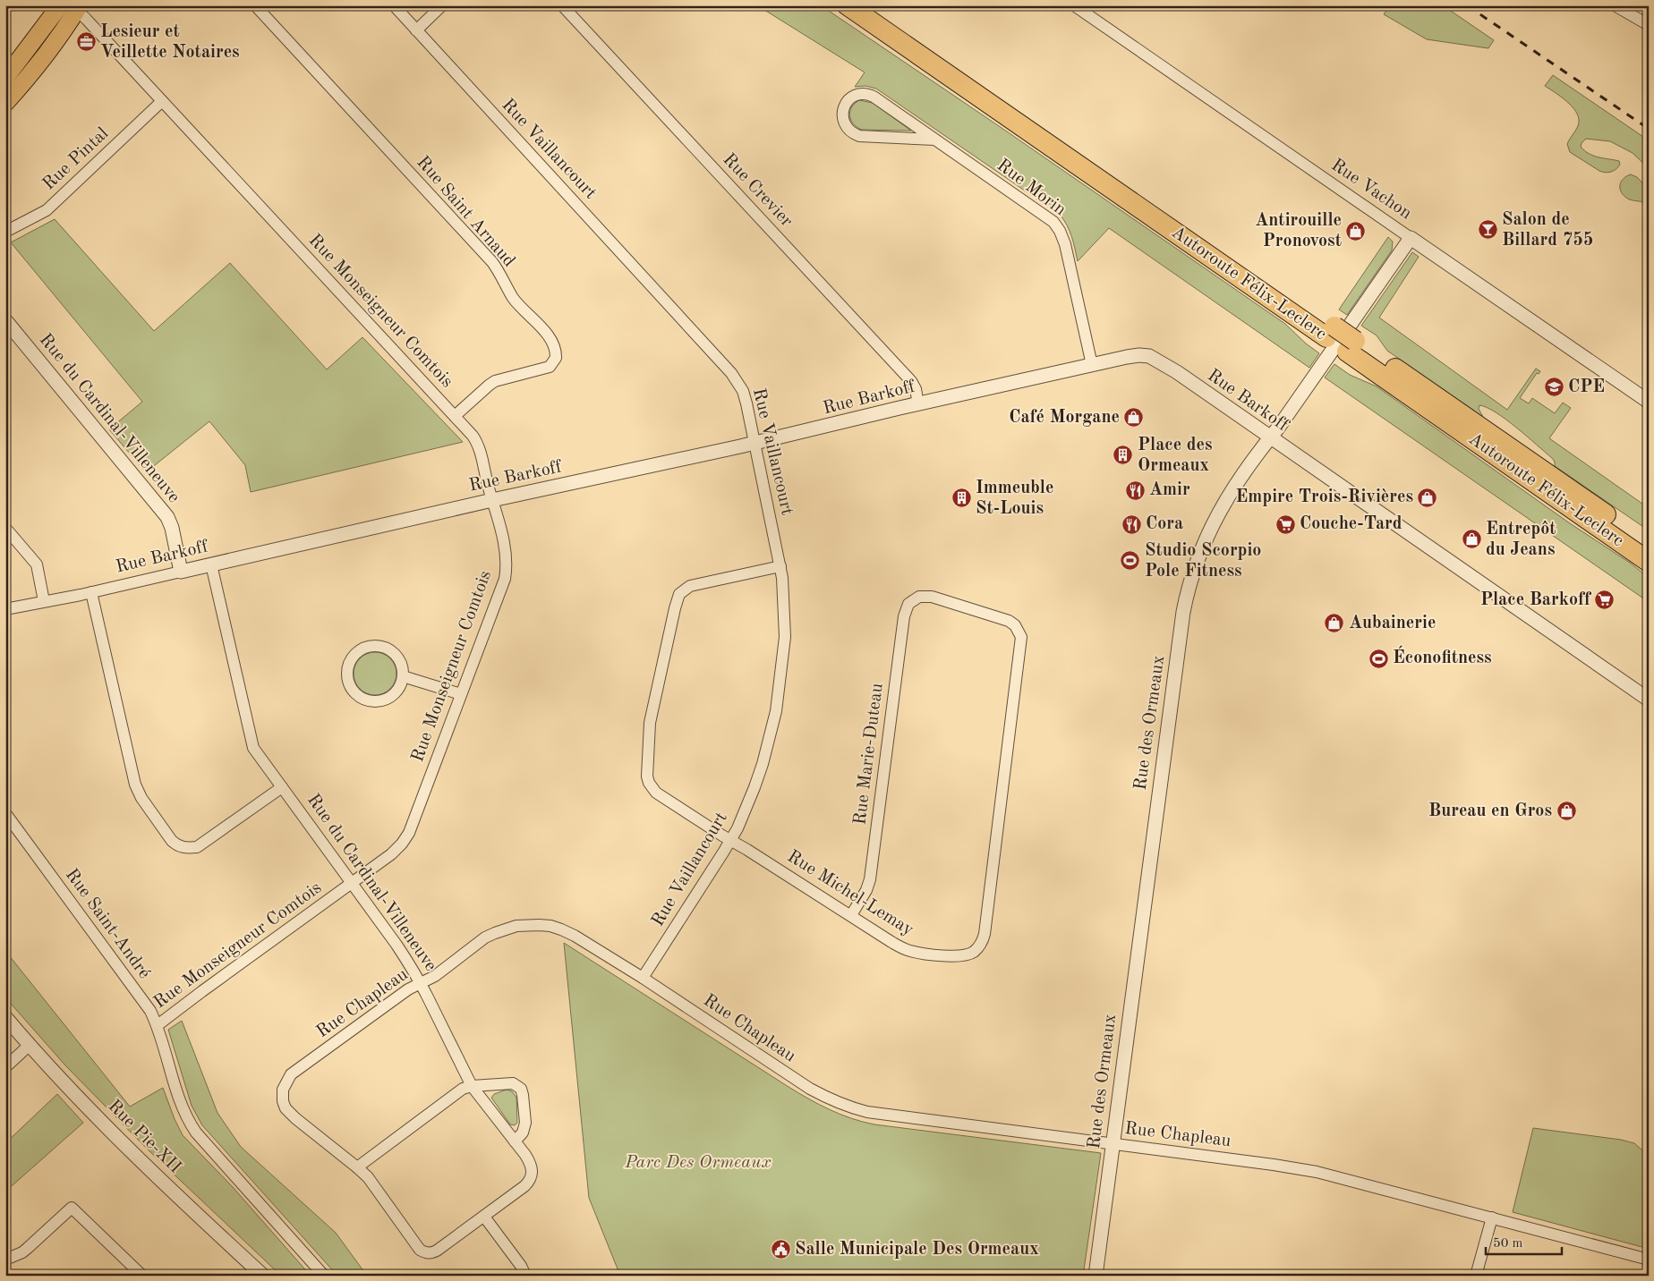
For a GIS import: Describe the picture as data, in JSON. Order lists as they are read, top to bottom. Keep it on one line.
{"streets":{"highway":["Autoroute Félix-Leclerc"],"street":["Rue Vaillancourt","Rue Pintal","Rue Morin","Rue Vachon","Rue Crevier","Rue Saint Arnaud","Rue Monseigneur Comtois","Rue Barkoff","Rue du Cardinal-Villeneuve","Rue des Ormeaux","Rue Marie-Duteau","Rue Michel-Lemay","Rue Saint-André","Rue Chapleau","Rue Pie-XII"]},"crossings":[["Rue Vaillancourt","Rue Barkoff"],["Rue Vaillancourt","Rue Michel-Lemay"],["Rue Vaillancourt","Rue Chapleau"],["Rue Pintal","Rue Monseigneur Comtois"],["Rue Morin","Rue Barkoff"],["Rue Vachon","Rue des Ormeaux"],["Rue Crevier","Rue Barkoff"],["Rue Saint Arnaud","Rue Monseigneur Comtois"],["Rue Monseigneur Comtois","Rue Barkoff"],["Rue Monseigneur Comtois","Rue du Cardinal-Villeneuve"],["Rue Monseigneur Comtois","Rue Saint-André"],["Rue Barkoff","Rue du Cardinal-Villeneuve"],["Rue Barkoff","Rue des Ormeaux"],["Rue du Cardinal-Villeneuve","Rue Chapleau"],["Rue des Ormeaux","Rue Chapleau"],["Rue Marie-Duteau","Rue Michel-Lemay"]],"parks":["Parc Des Ormeaux"],"places":{"office":["Lesieur et Veillette Notaires"],"bar":["Salon de Billard 755"],"shop":["Antirouille Pronovost","Café Morgane","Empire Trois-Rivières","Entrepôt du Jeans","Aubainerie","Bureau en Gros"],"school or university":["CPE"],"building":["Place des Ormeaux","Immeuble St-Louis"],"restaurant":["Amir","Cora"],"supermarket":["Couche-Tard","Place Barkoff"],"sports":["Studio Scorpio Pole Fitness","Éconofitness"],"public building":["Salle Municipale Des Ormeaux"]},"scale_bar":"50 m"}
